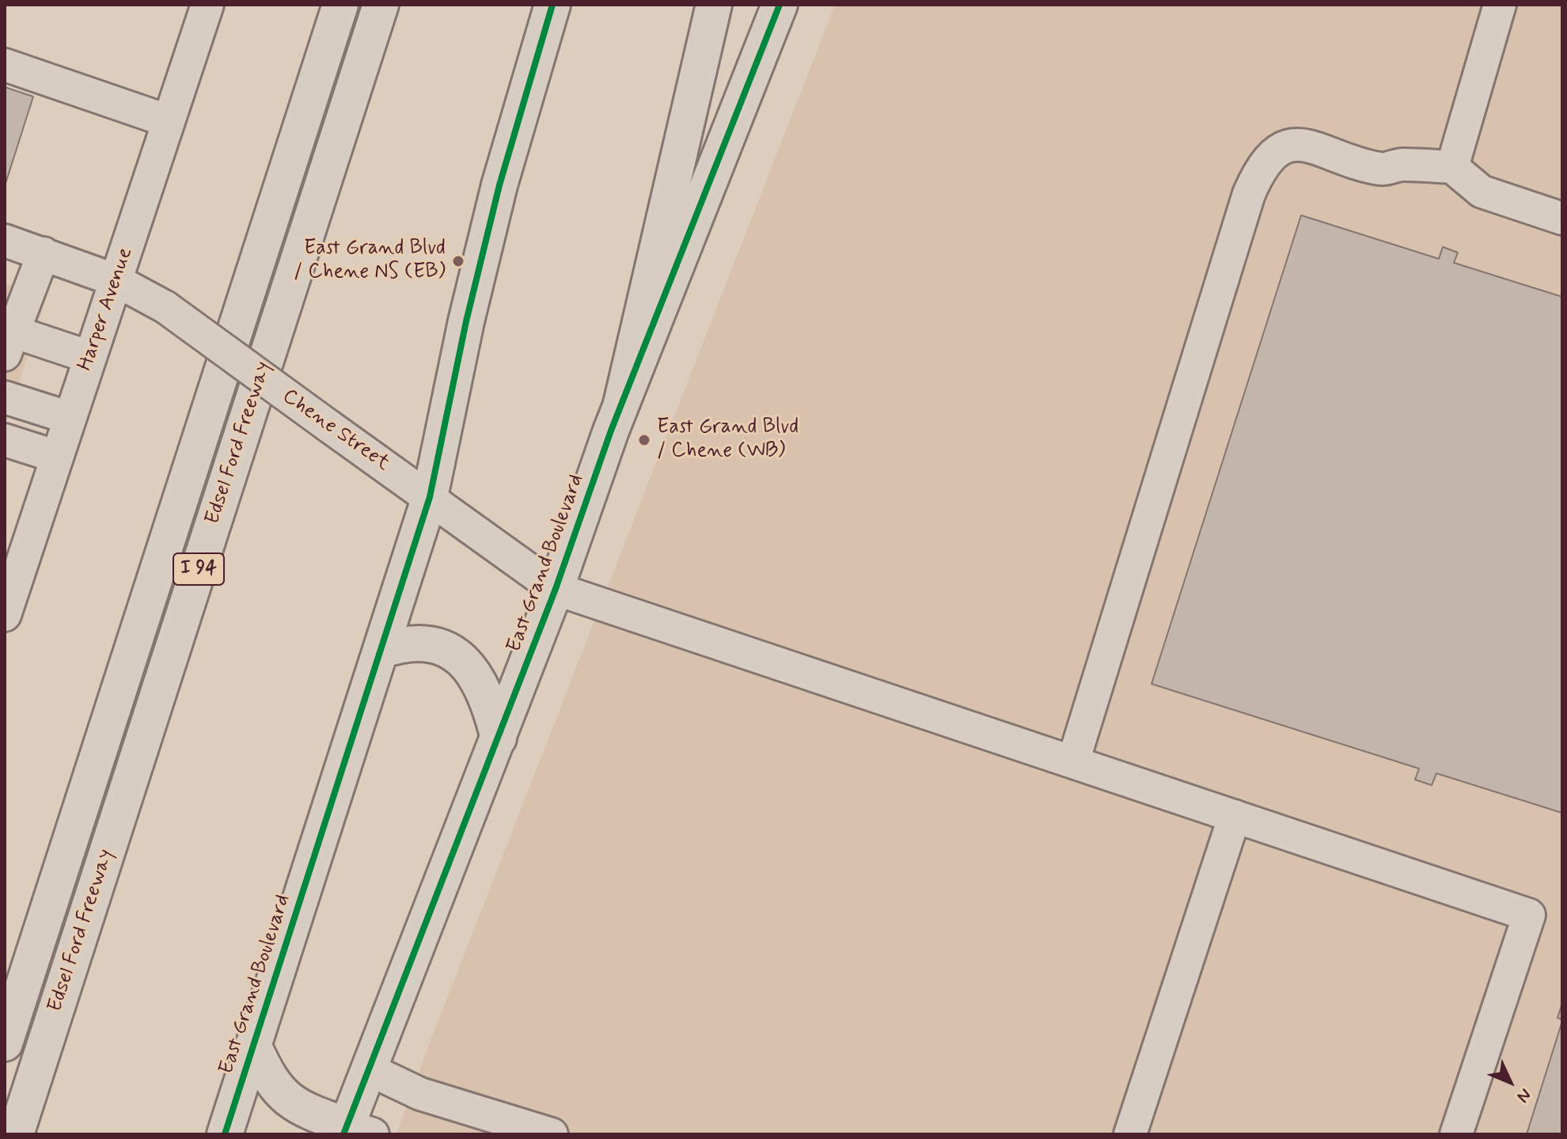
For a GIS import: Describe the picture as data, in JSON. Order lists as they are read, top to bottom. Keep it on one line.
{"streets":{"main road":["Edsel Ford Freeway","East Grand Boulevard","I 94"],"street":["Harper Avenue","Chene Street"]},"crossings":[["Harper Avenue","Chene Street"],["Chene Street","East Grand Boulevard"]],"places":["East Grand Blvd / Chene NS (EB)","East Grand Blvd / Chene (WB)"],"north":"bottom right"}
